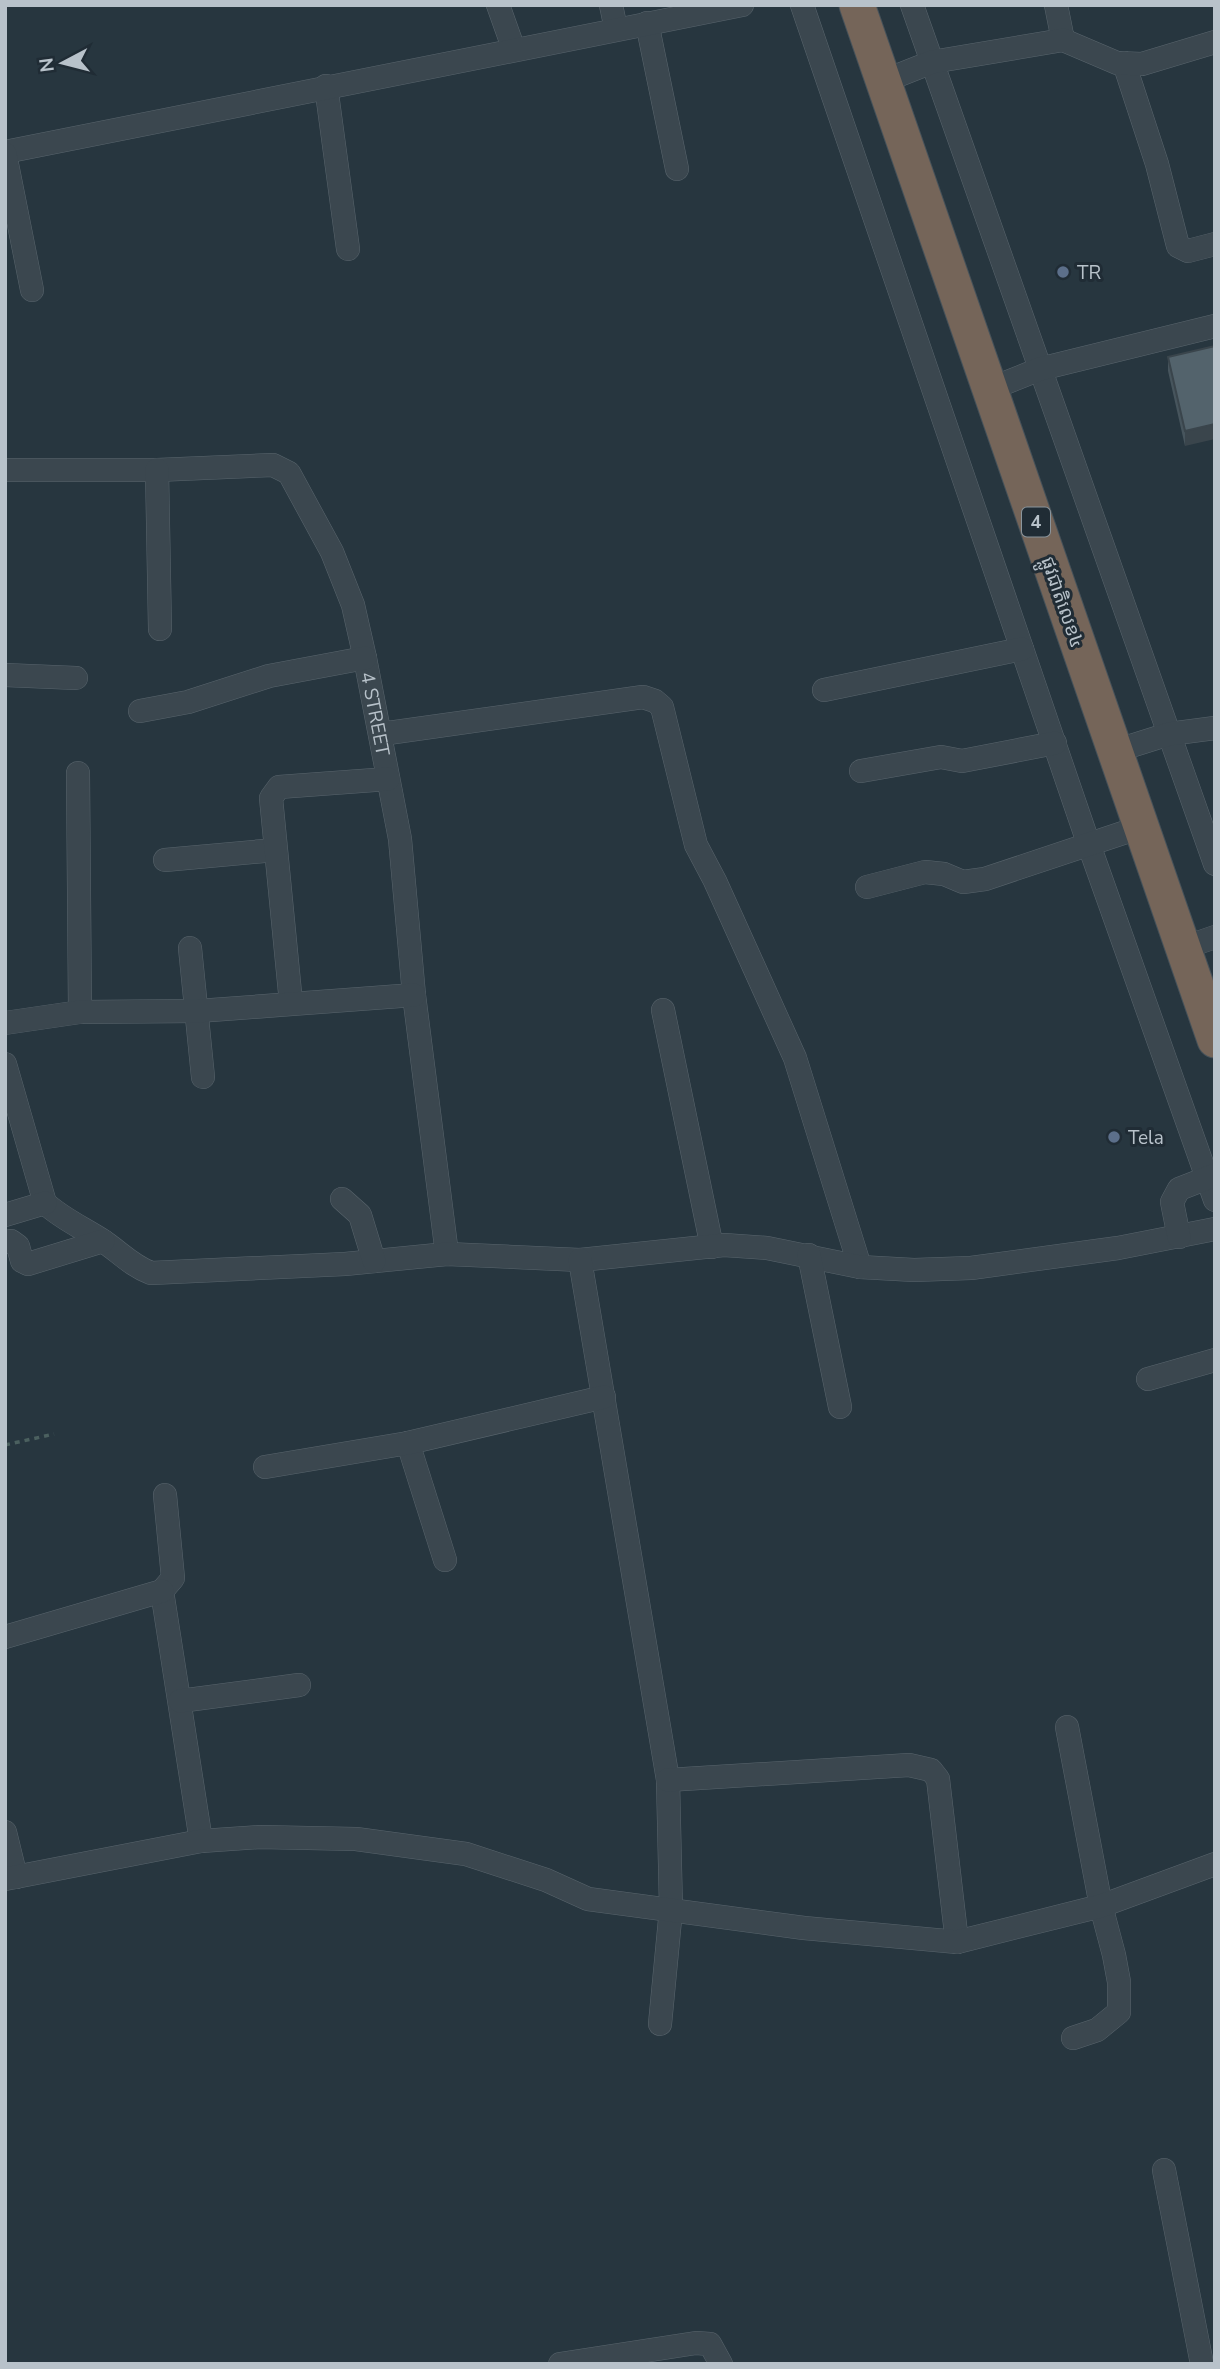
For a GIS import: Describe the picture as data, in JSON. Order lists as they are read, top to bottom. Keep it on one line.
{"streets":{"highway":["4","ផ្លូវជាតិលេខ៤"],"street":["4 STREET"]},"places":["TR","Tela"],"north":"left"}
